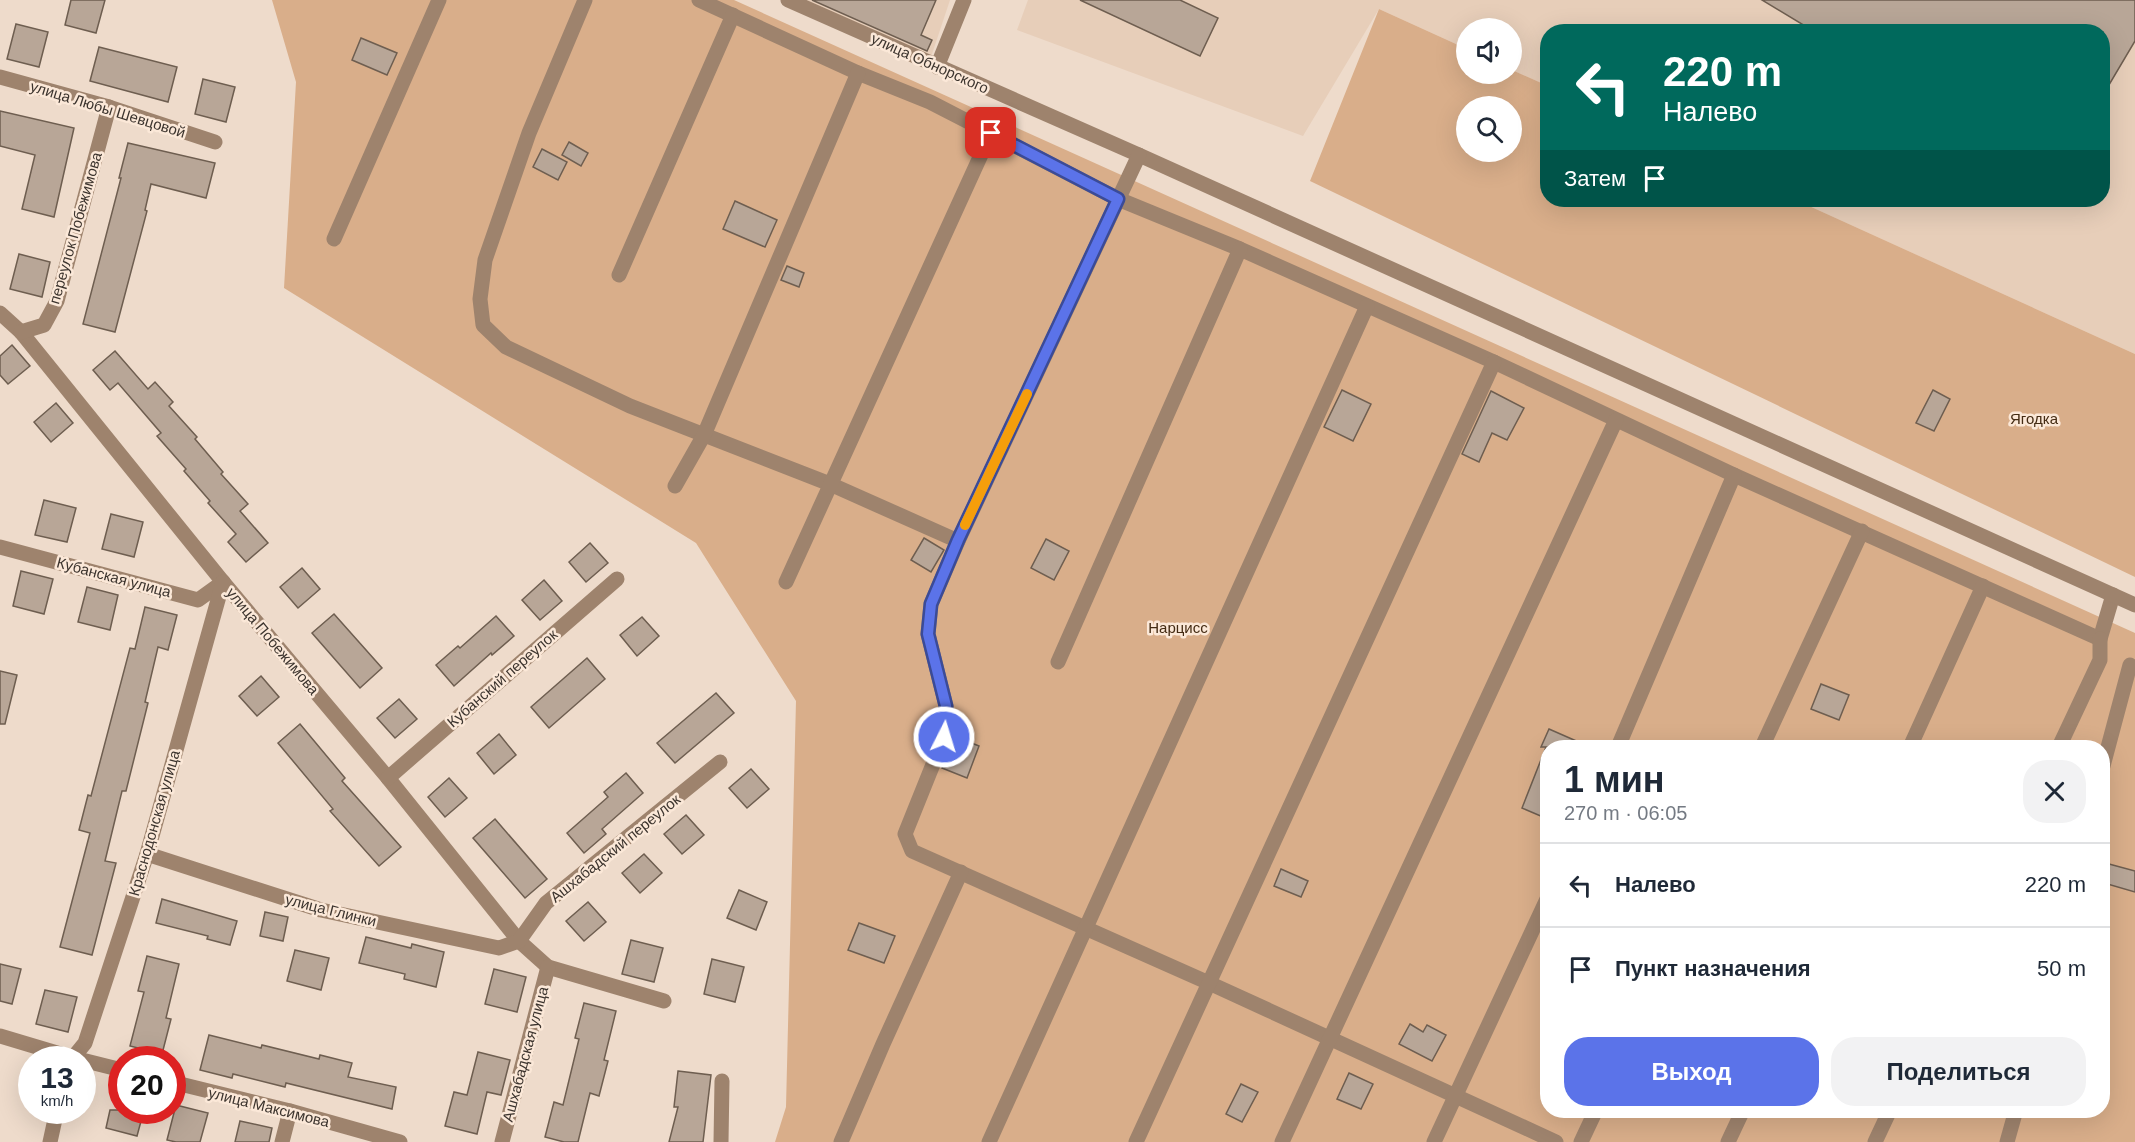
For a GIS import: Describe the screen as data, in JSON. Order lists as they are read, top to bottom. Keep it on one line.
{"streets":{"street":["улица Обнорского","улица Любы Шевцовой","переулок Побежимова","Кубанская улица","улица Побежимова","Кубанский переулок","Краснодонская улица","Ашхабадский переулок","улица Глинки","Ашхабадская улица","улица Максимова"]},"crossings":[["улица Любы Шевцовой","переулок Побежимова"],["переулок Побежимова","улица Побежимова"],["Кубанская улица","улица Побежимова"],["Кубанская улица","Краснодонская улица"],["улица Побежимова","Кубанский переулок"],["улица Побежимова","Краснодонская улица"],["улица Побежимова","Ашхабадский переулок"],["улица Побежимова","улица Глинки"],["улица Побежимова","Ашхабадская улица"],["Краснодонская улица","улица Глинки"],["Ашхабадский переулок","улица Глинки"]],"parks":["Ягодка","Нарцисс"],"page":{"turn":["220 m","Налево"],"then":"Затем","heading":["1 мин","270 m · 06:05"],"list":[{"name":"Налево","value":"220 m"},{"name":"Пункт назначения","value":"50 m"}],"buttons":["Выход","Поделиться"],"speed":"13 km/h","limit":"20"}}
